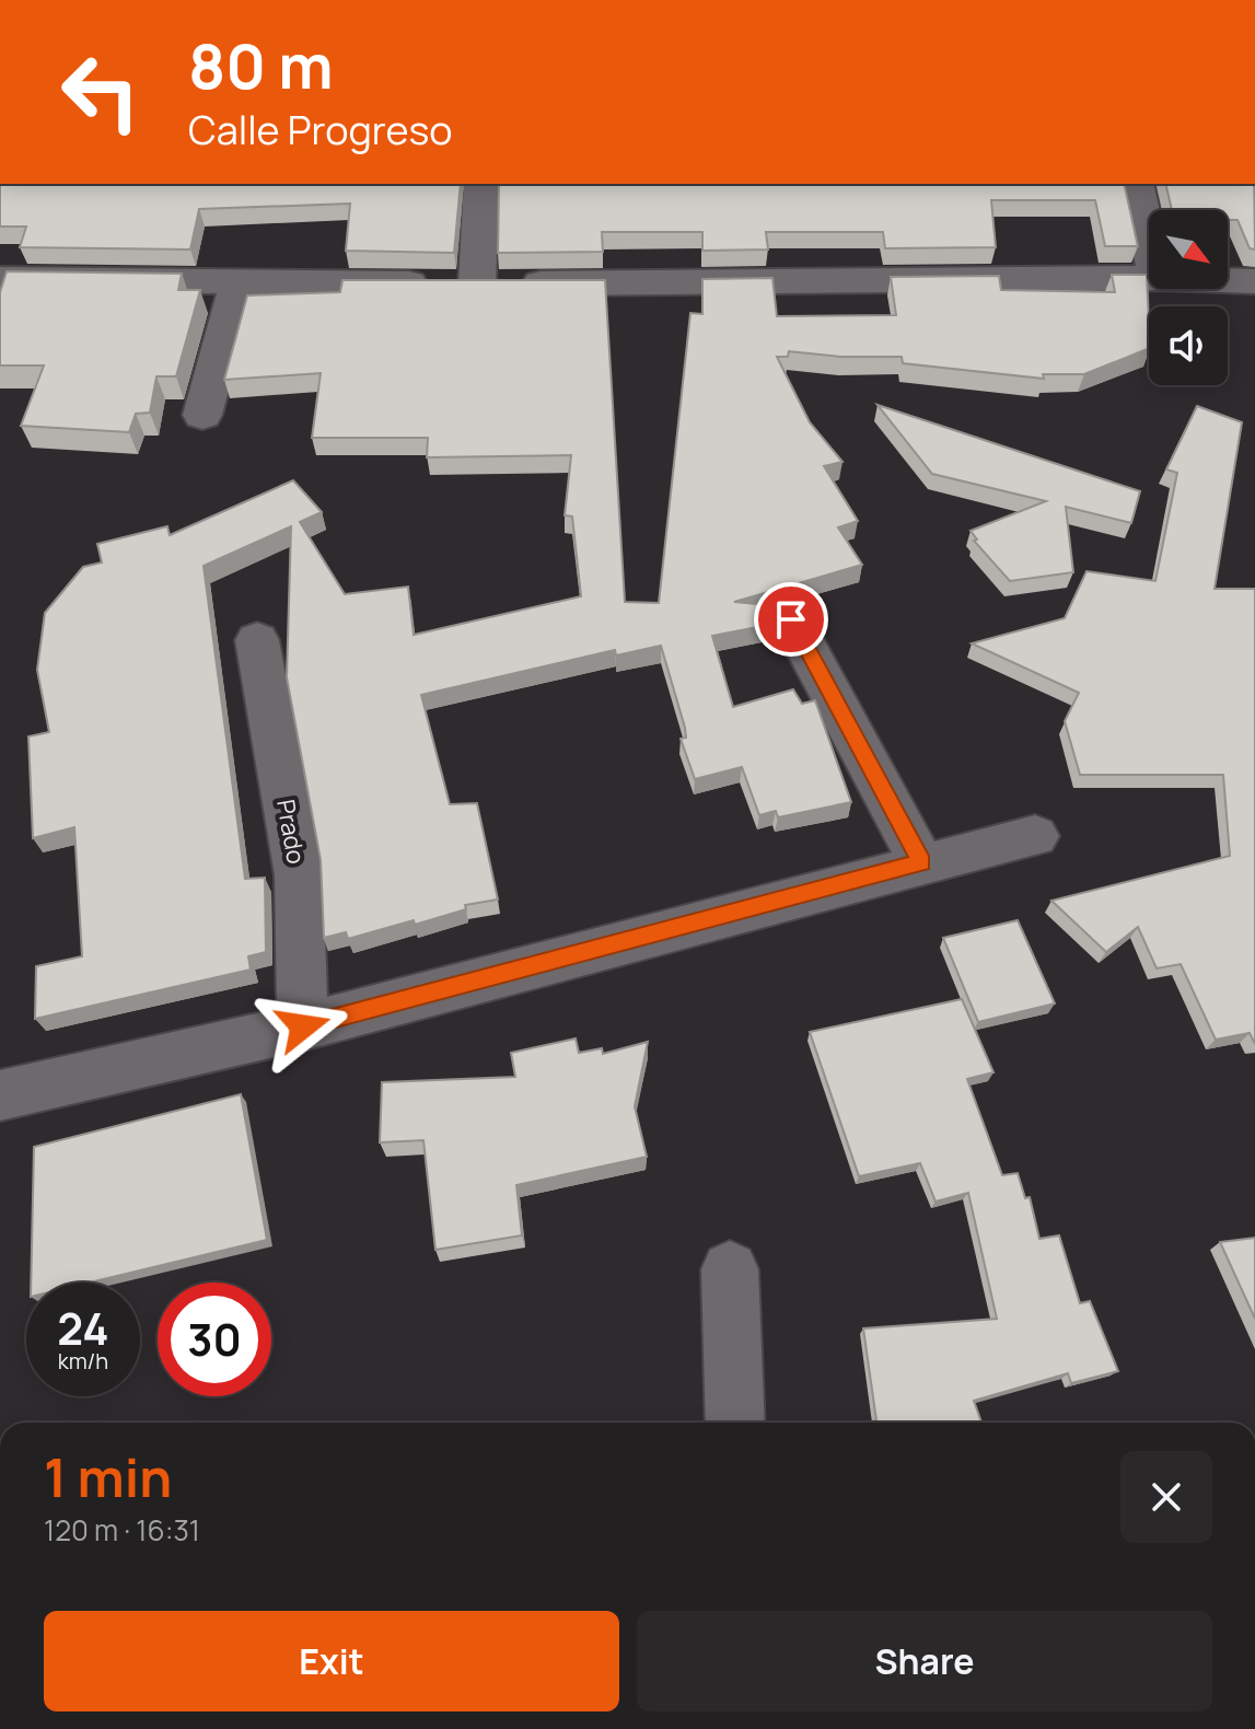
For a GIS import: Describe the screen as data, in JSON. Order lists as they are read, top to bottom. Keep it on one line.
{"streets":{"street":["Prado"]},"north":"bottom right","page":{"turn":["80 m","Calle Progreso"],"speed":"24 km/h","limit":"30","heading":["1 min","120 m · 16:31"],"buttons":["Exit","Share"]}}
